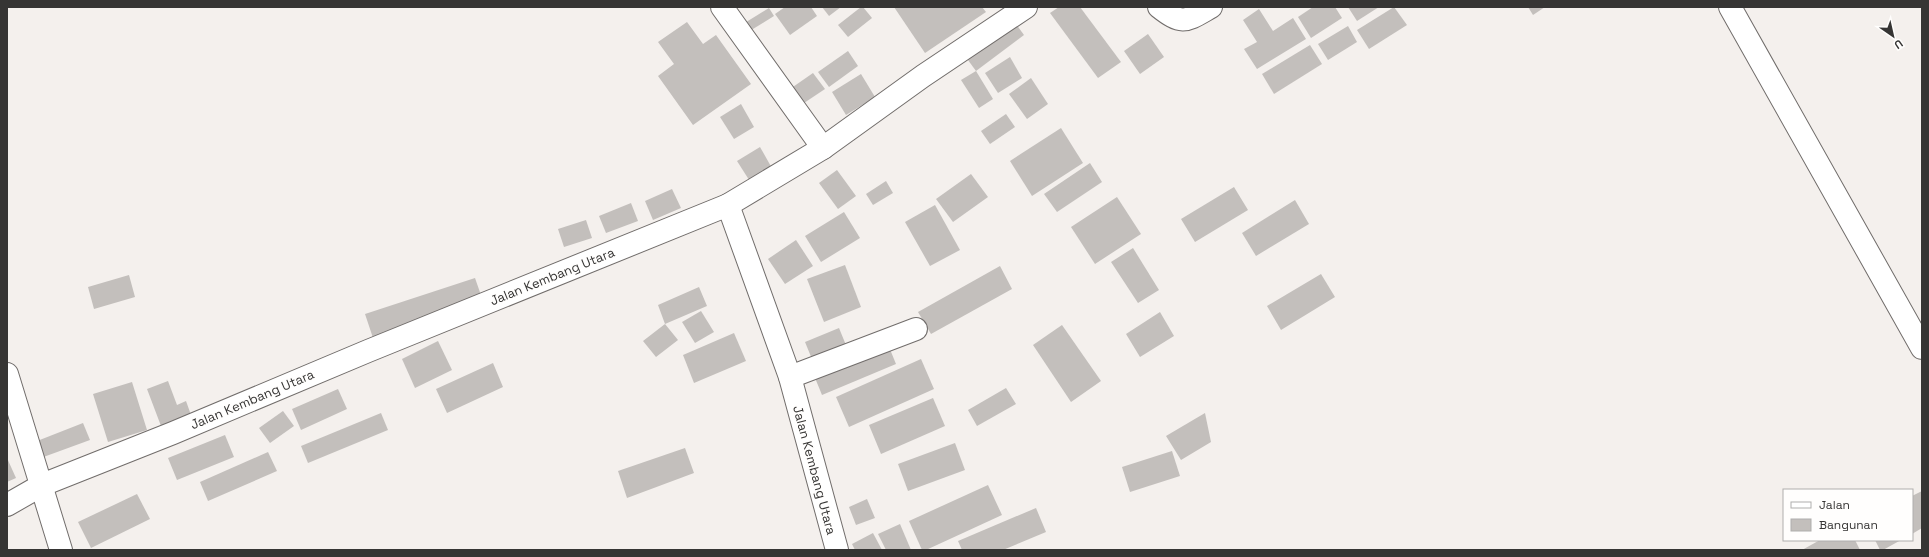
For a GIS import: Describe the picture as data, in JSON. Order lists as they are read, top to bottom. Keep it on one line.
{"streets":{"street":["Jalan Kembang Utara"]},"legend":["Jalan","Bangunan"],"north":"bottom right"}
